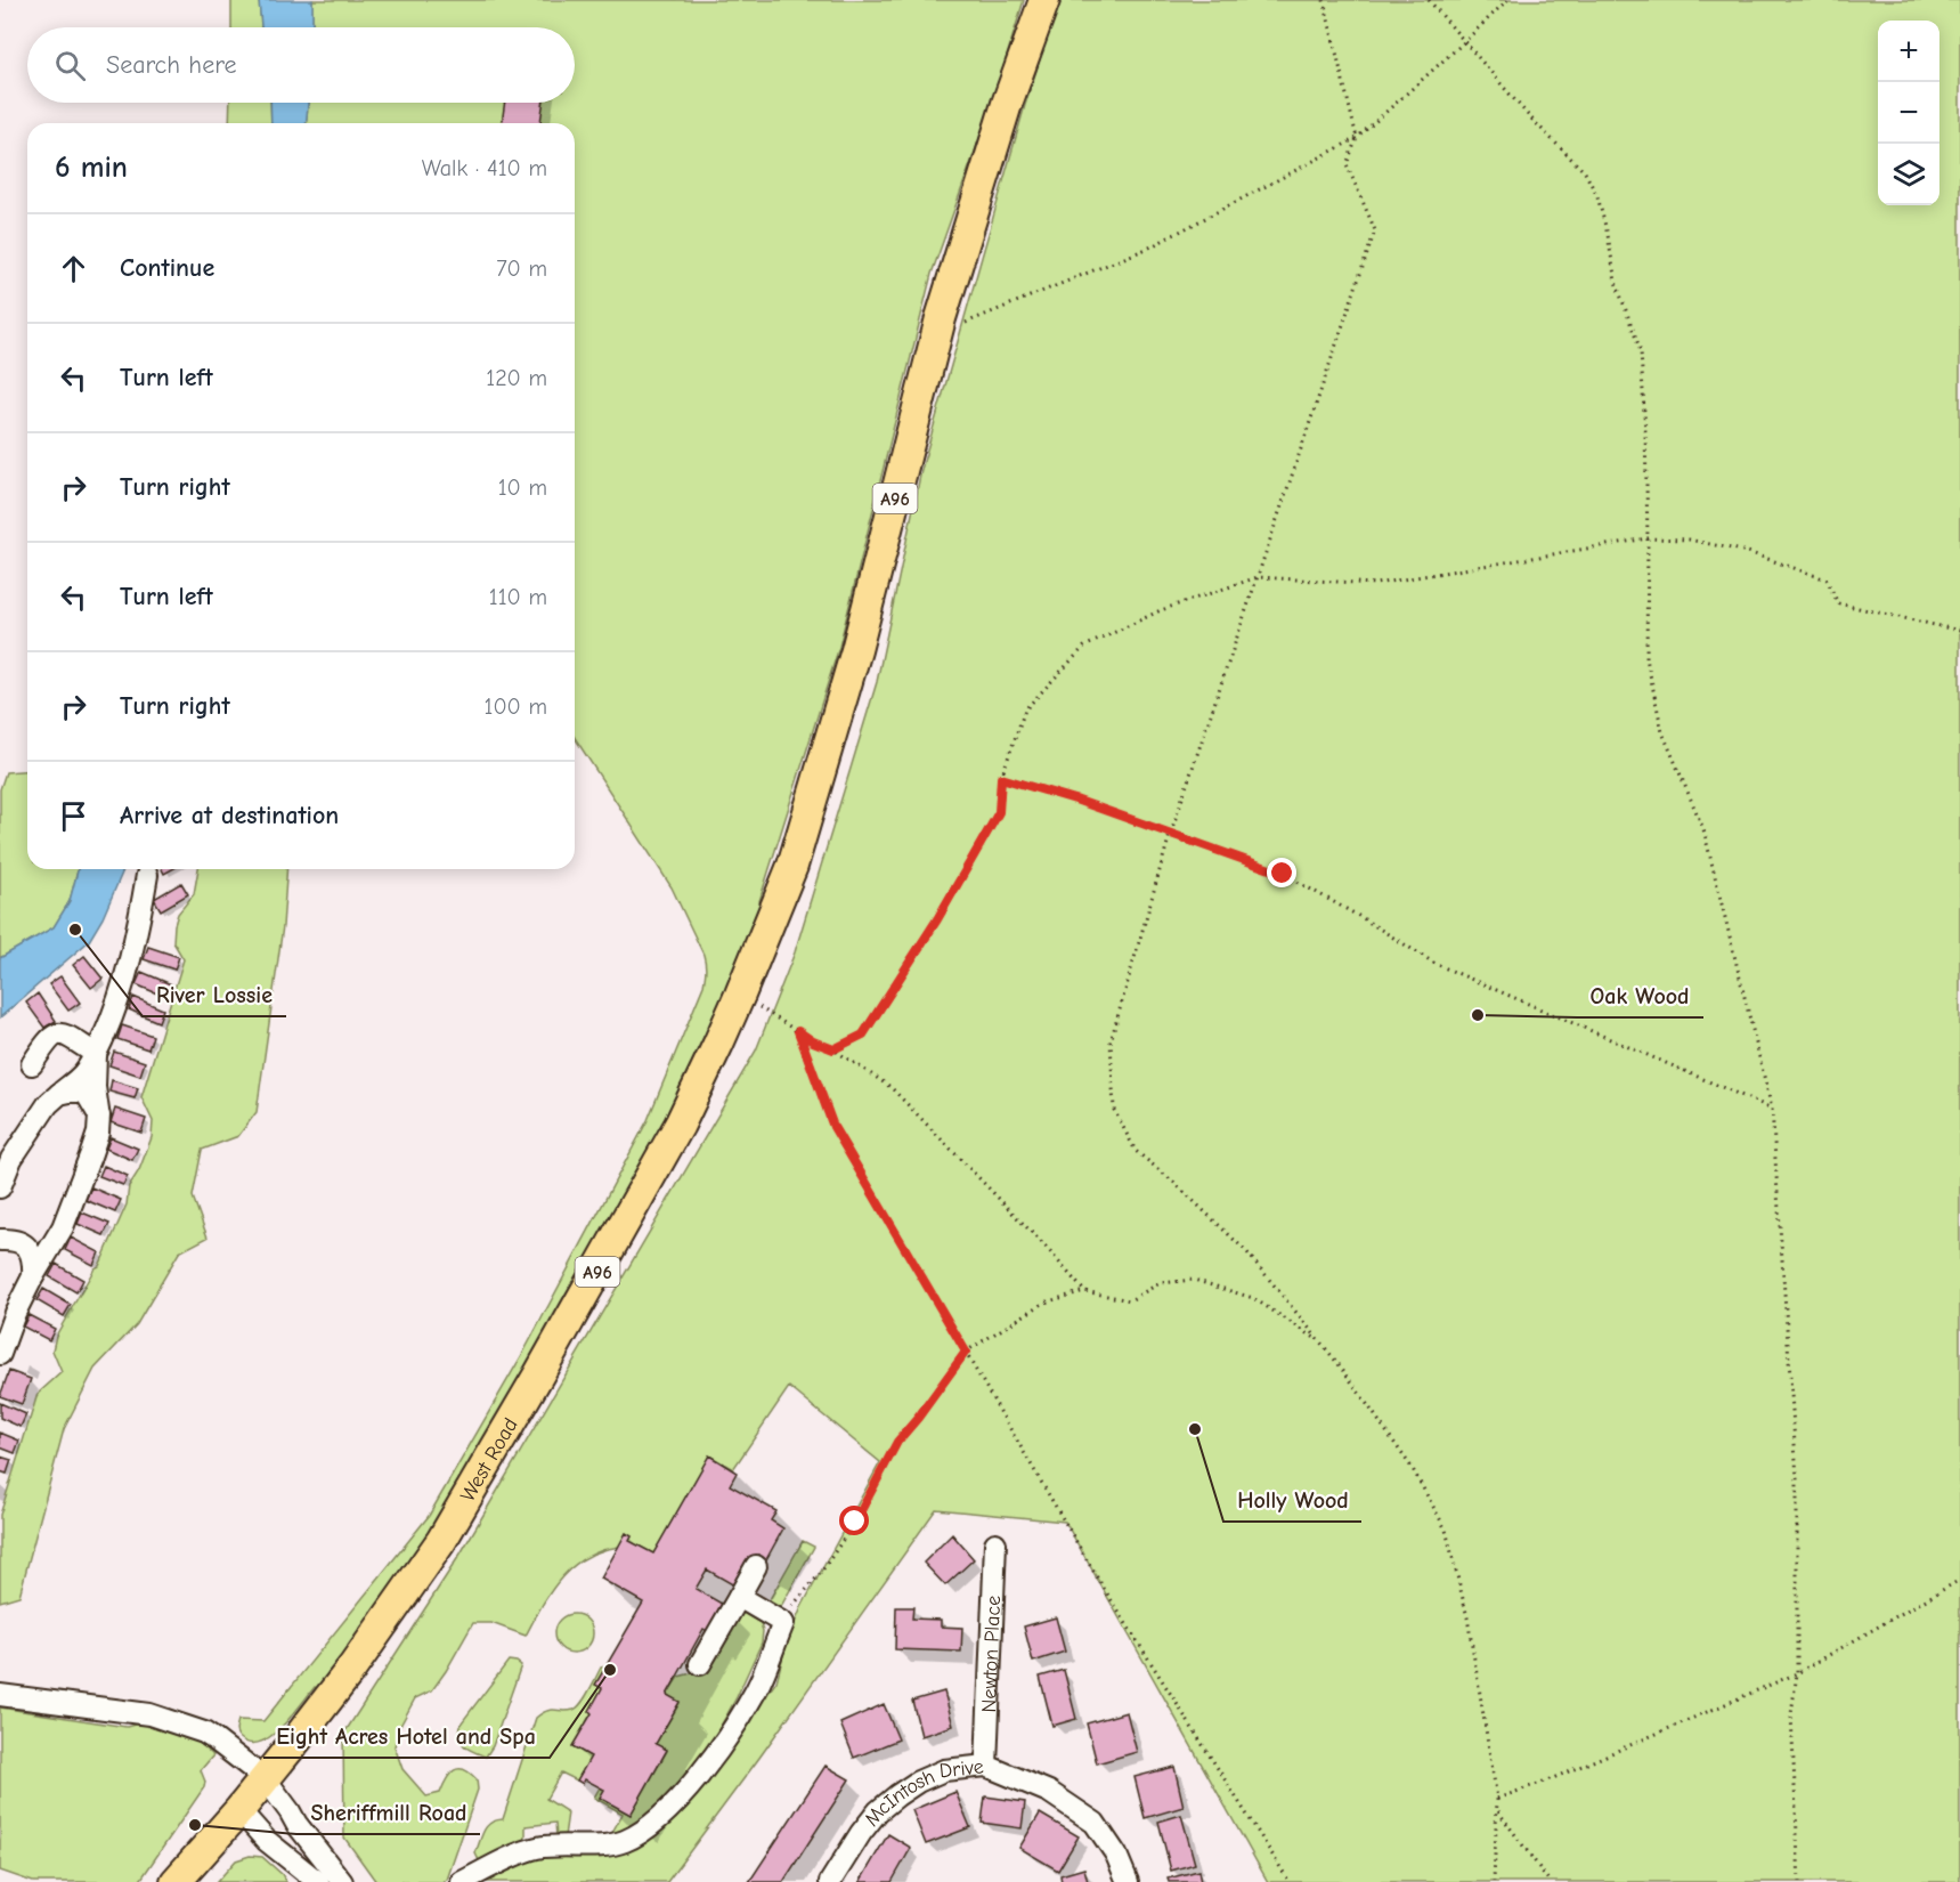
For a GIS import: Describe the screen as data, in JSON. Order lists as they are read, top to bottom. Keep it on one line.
{"streets":{"highway":["A96","West Road"],"street":["Newton Place","McIntosh Drive"]},"crossings":[["A96","West Road"],["Newton Place","McIntosh Drive"]],"places":["River Lossie","Oak Wood","Holly Wood","Eight Acres Hotel and Spa","Sheriffmill Road"],"page":{"map_buttons":["+","−"],"search":"Search here","heading":["6 min","Walk · 410 m"],"list":[["Continue","70 m"],["Turn left","120 m"],["Turn right","10 m"],["Turn left","110 m"],["Turn right","100 m"],"Arrive at destination"]}}
